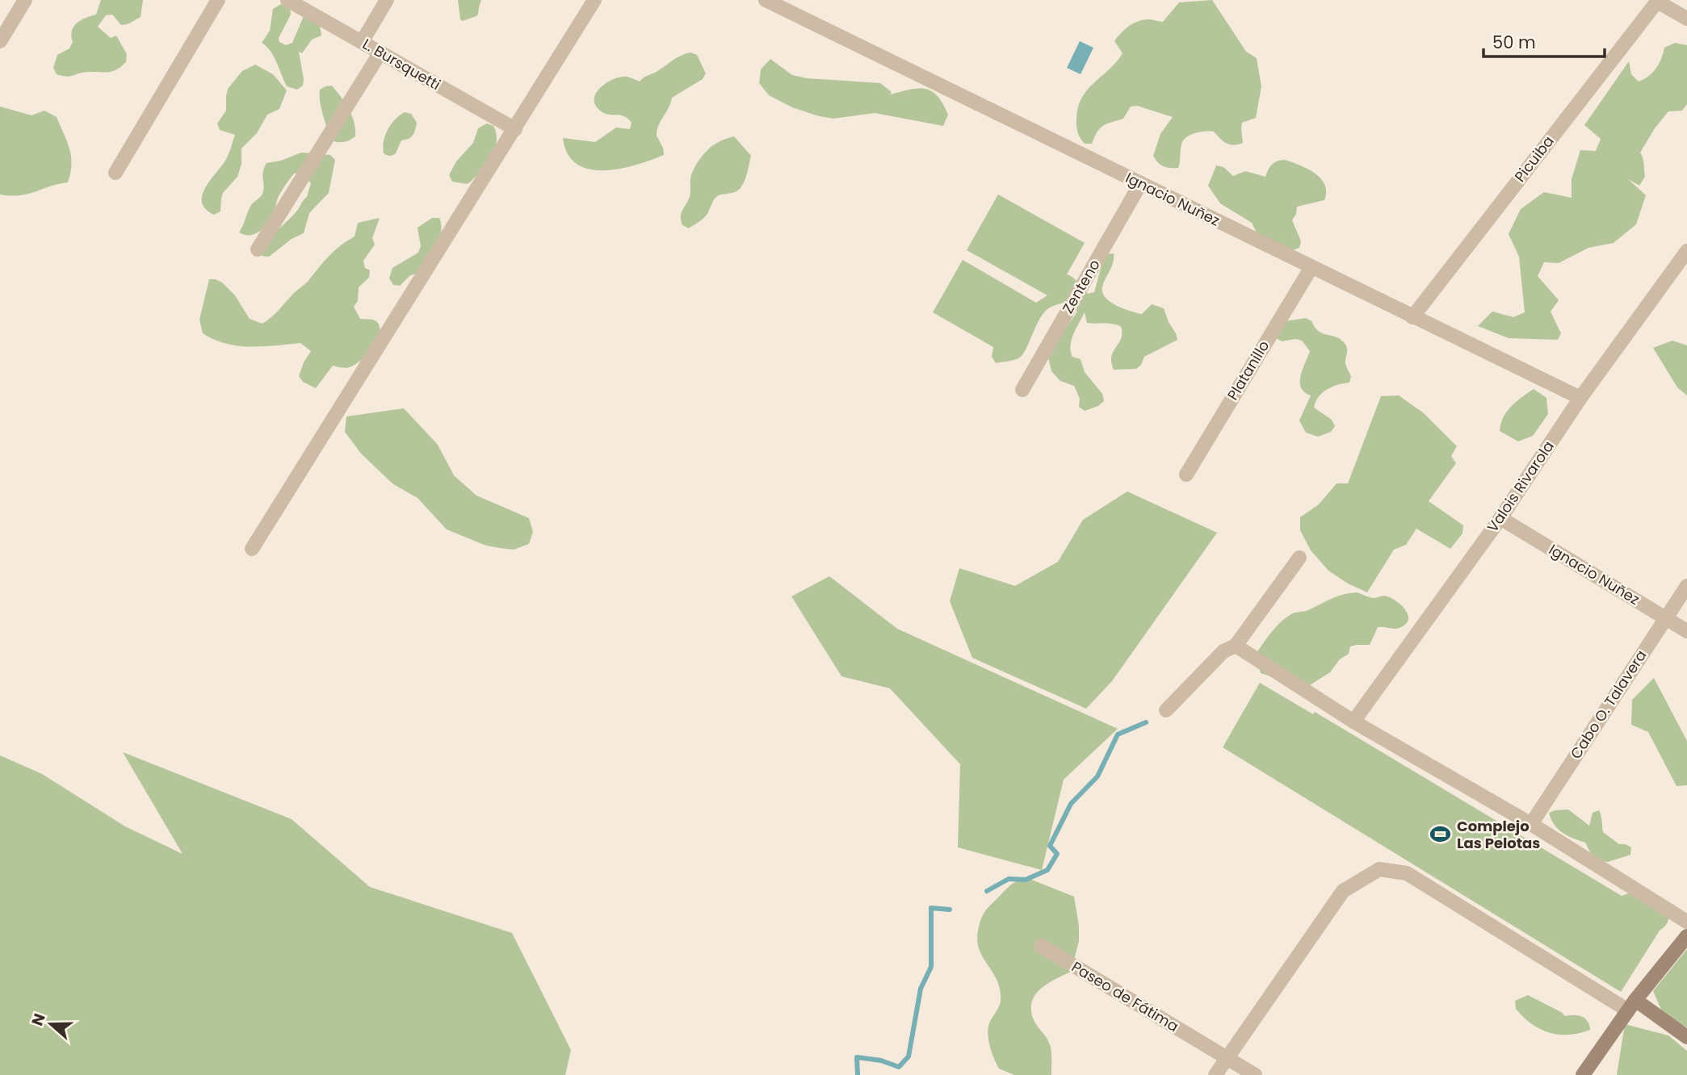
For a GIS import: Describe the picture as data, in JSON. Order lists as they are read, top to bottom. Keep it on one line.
{"streets":{"street":["L. Bursquetti","Picuiba","Ignacio Nuñez","Zenteno","Platanillo","Valois Rivarola","Cabo O. Talavera","Paseo de Fátima"]},"crossings":[["Picuiba","Ignacio Nuñez"],["Ignacio Nuñez","Zenteno"],["Ignacio Nuñez","Platanillo"],["Ignacio Nuñez","Valois Rivarola"],["Ignacio Nuñez","Cabo O. Talavera"]],"places":{"sports":["Complejo Las Pelotas"]},"scale_bar":"50 m","north":"left"}
